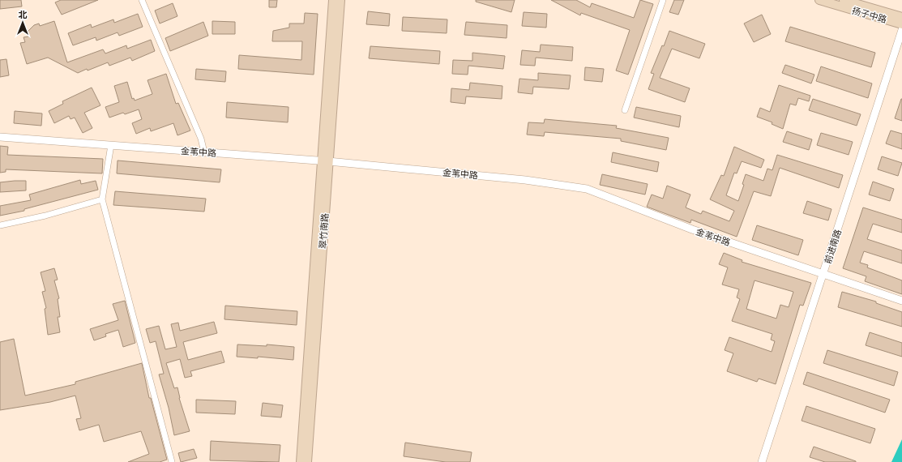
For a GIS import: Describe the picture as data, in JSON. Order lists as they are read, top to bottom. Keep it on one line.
{"streets":{"main road":["扬子中路","翠竹南路"],"street":["金苇中路","前进南路"]},"crossings":[["金苇中路","翠竹南路"],["金苇中路","前进南路"]],"north":"top"}
